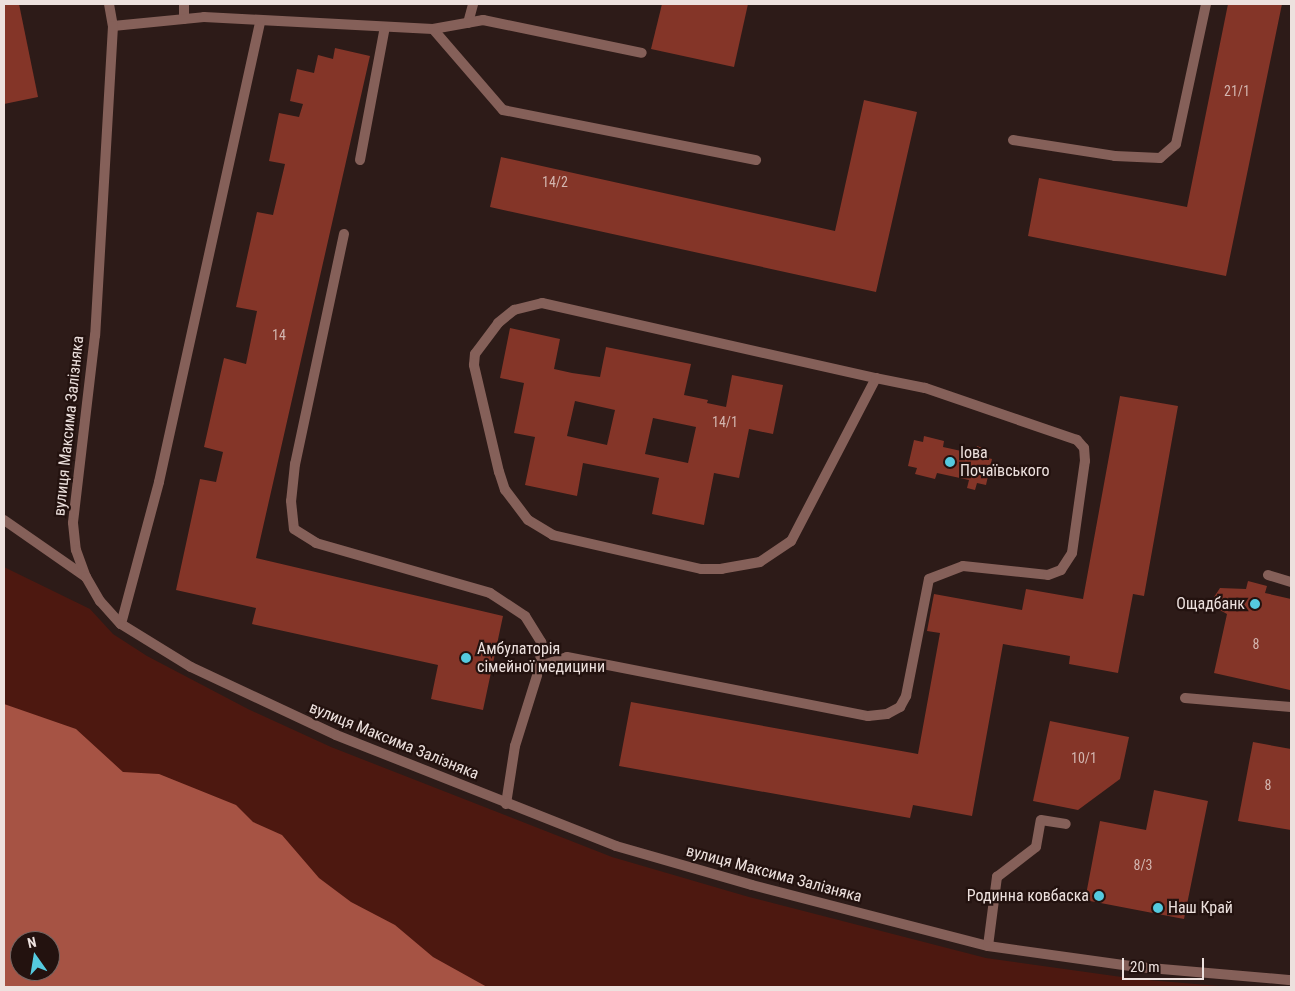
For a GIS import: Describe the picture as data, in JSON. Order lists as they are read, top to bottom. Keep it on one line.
{"streets":{"street":["вулиця Максима Залізняка"]},"places":["Іова Почаївського","Ощадбанк","Амбулаторія сімейної медицини","Родинна ковбаска","Наш Край"],"house_numbers":["21/1","14/2","14","14/1","8","10/1","8","8/3"],"scale_bar":"20 m","north":"top"}
